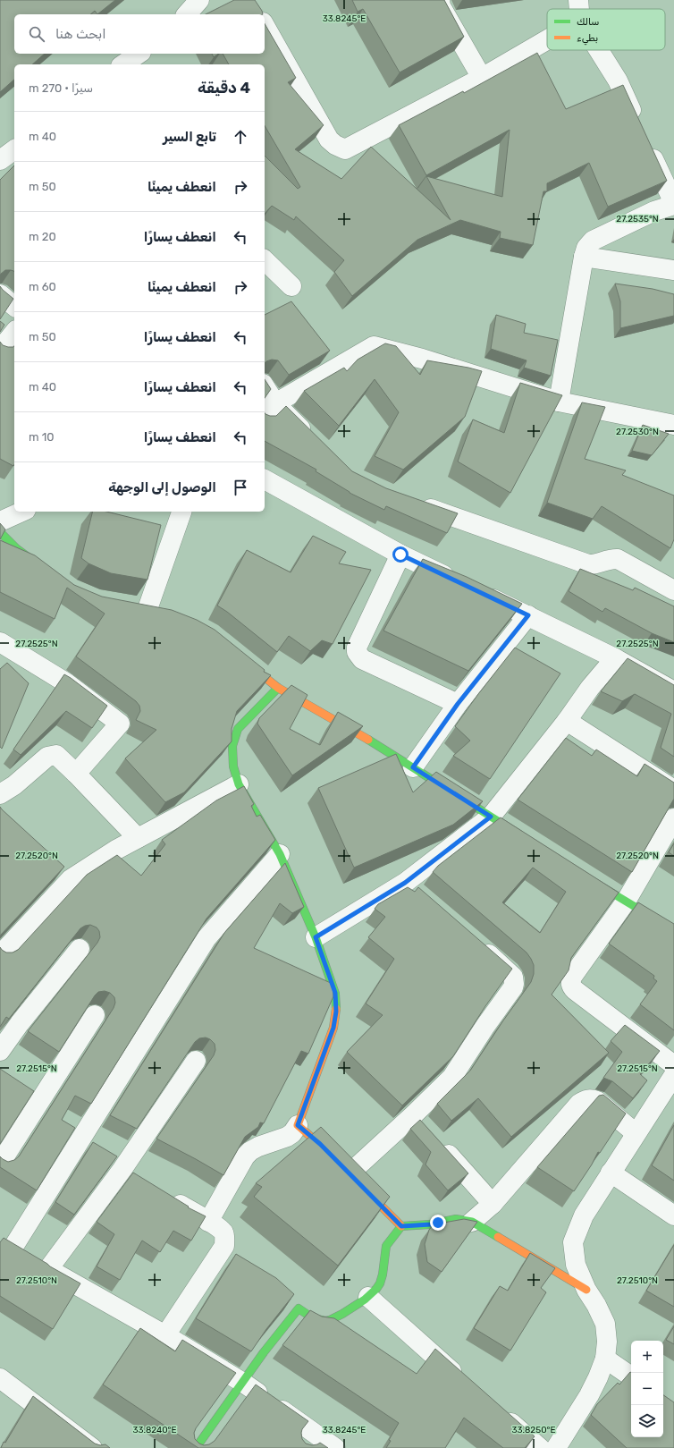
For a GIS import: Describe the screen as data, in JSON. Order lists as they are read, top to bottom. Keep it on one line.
{"legend":["سالك","بطيء"],"page":{"search":"ابحث هنا","heading":["4 دقيقة","سيرًا · 270 m"],"list":[["تابع السير","40 m"],["انعطف يمينًا","50 m"],["انعطف يسارًا","20 m"],["انعطف يمينًا","60 m"],["انعطف يسارًا","50 m"],["انعطف يسارًا","40 m"],["انعطف يسارًا","10 m"],"الوصول إلى الوجهة"],"map_buttons":["+","−"]},"coordinates":["33.8245°E","27.2535°N","27.2530°N","27.2525°N","27.2520°N","27.2515°N","27.2510°N","33.8240°E","33.8250°E"]}
